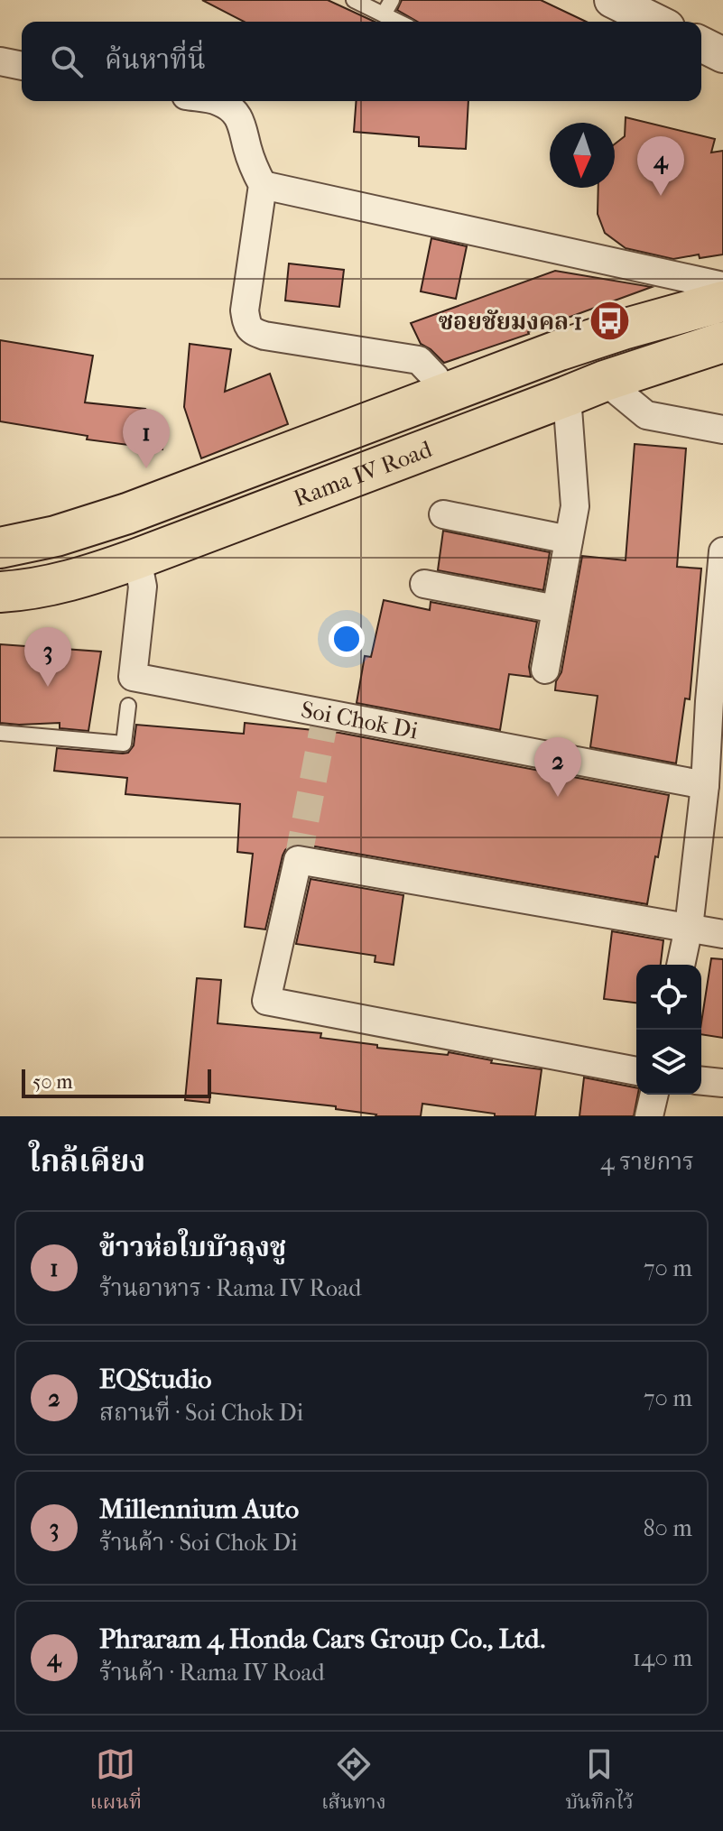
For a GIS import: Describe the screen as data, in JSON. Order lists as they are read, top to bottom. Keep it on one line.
{"streets":{"main road":["Rama IV Road"],"street":["Soi Chok Di"]},"crossings":[["Rama IV Road","Soi Chok Di"]],"places":{"bus stop":["ซอยชัยมงคล 1"]},"scale_bar":"50 m","north":"bottom","page":{"search":"ค้นหาที่นี่","pins":["4","1","3","2"],"scale":"50 m","heading":["ใกล้เคียง","4 รายการ"],"list":[{"mark":"1","name":"ข้าวห่อใบบัวลุงชู","note":"ร้านอาหาร · Rama IV Road","value":"70 m"},{"mark":"2","name":"EQStudio","note":"สถานที่ · Soi Chok Di","value":"70 m"},{"mark":"3","name":"Millennium Auto","note":"ร้านค้า · Soi Chok Di","value":"80 m"},{"mark":"4","name":"Phraram 4 Honda Cars Group Co., Ltd.","note":"ร้านค้า · Rama IV Road","value":"140 m"}],"nav":["แผนที่","เส้นทาง","บันทึกไว้"]}}
